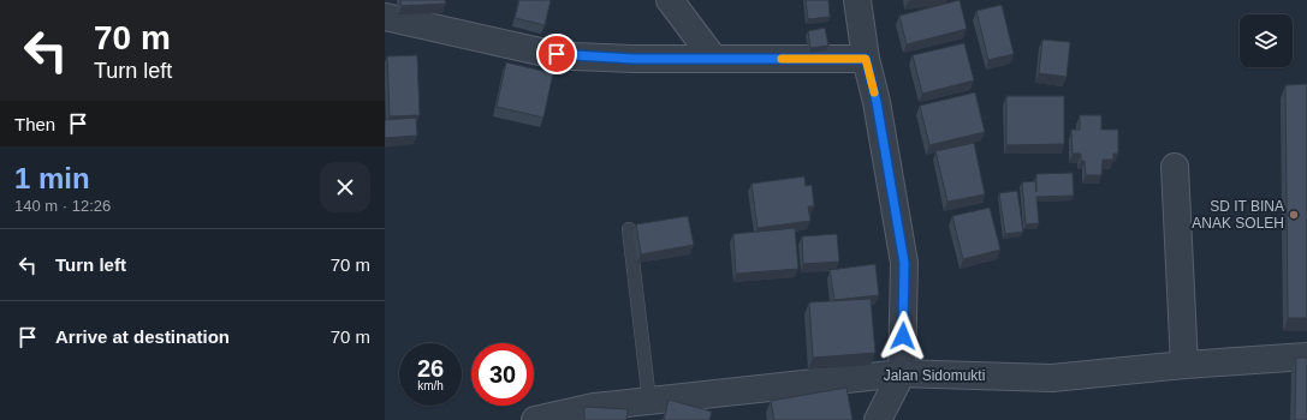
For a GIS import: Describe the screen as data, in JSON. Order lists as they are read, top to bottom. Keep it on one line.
{"streets":{"street":["Jalan Sidomukti"]},"places":["SD IT BINA ANAK SOLEH"],"page":{"turn":["70 m","Turn left"],"then":"Then","heading":["1 min","140 m · 12:26"],"list":[{"name":"Turn left","value":"70 m"},{"name":"Arrive at destination","value":"70 m"}],"speed":"26 km/h","limit":"30"}}
